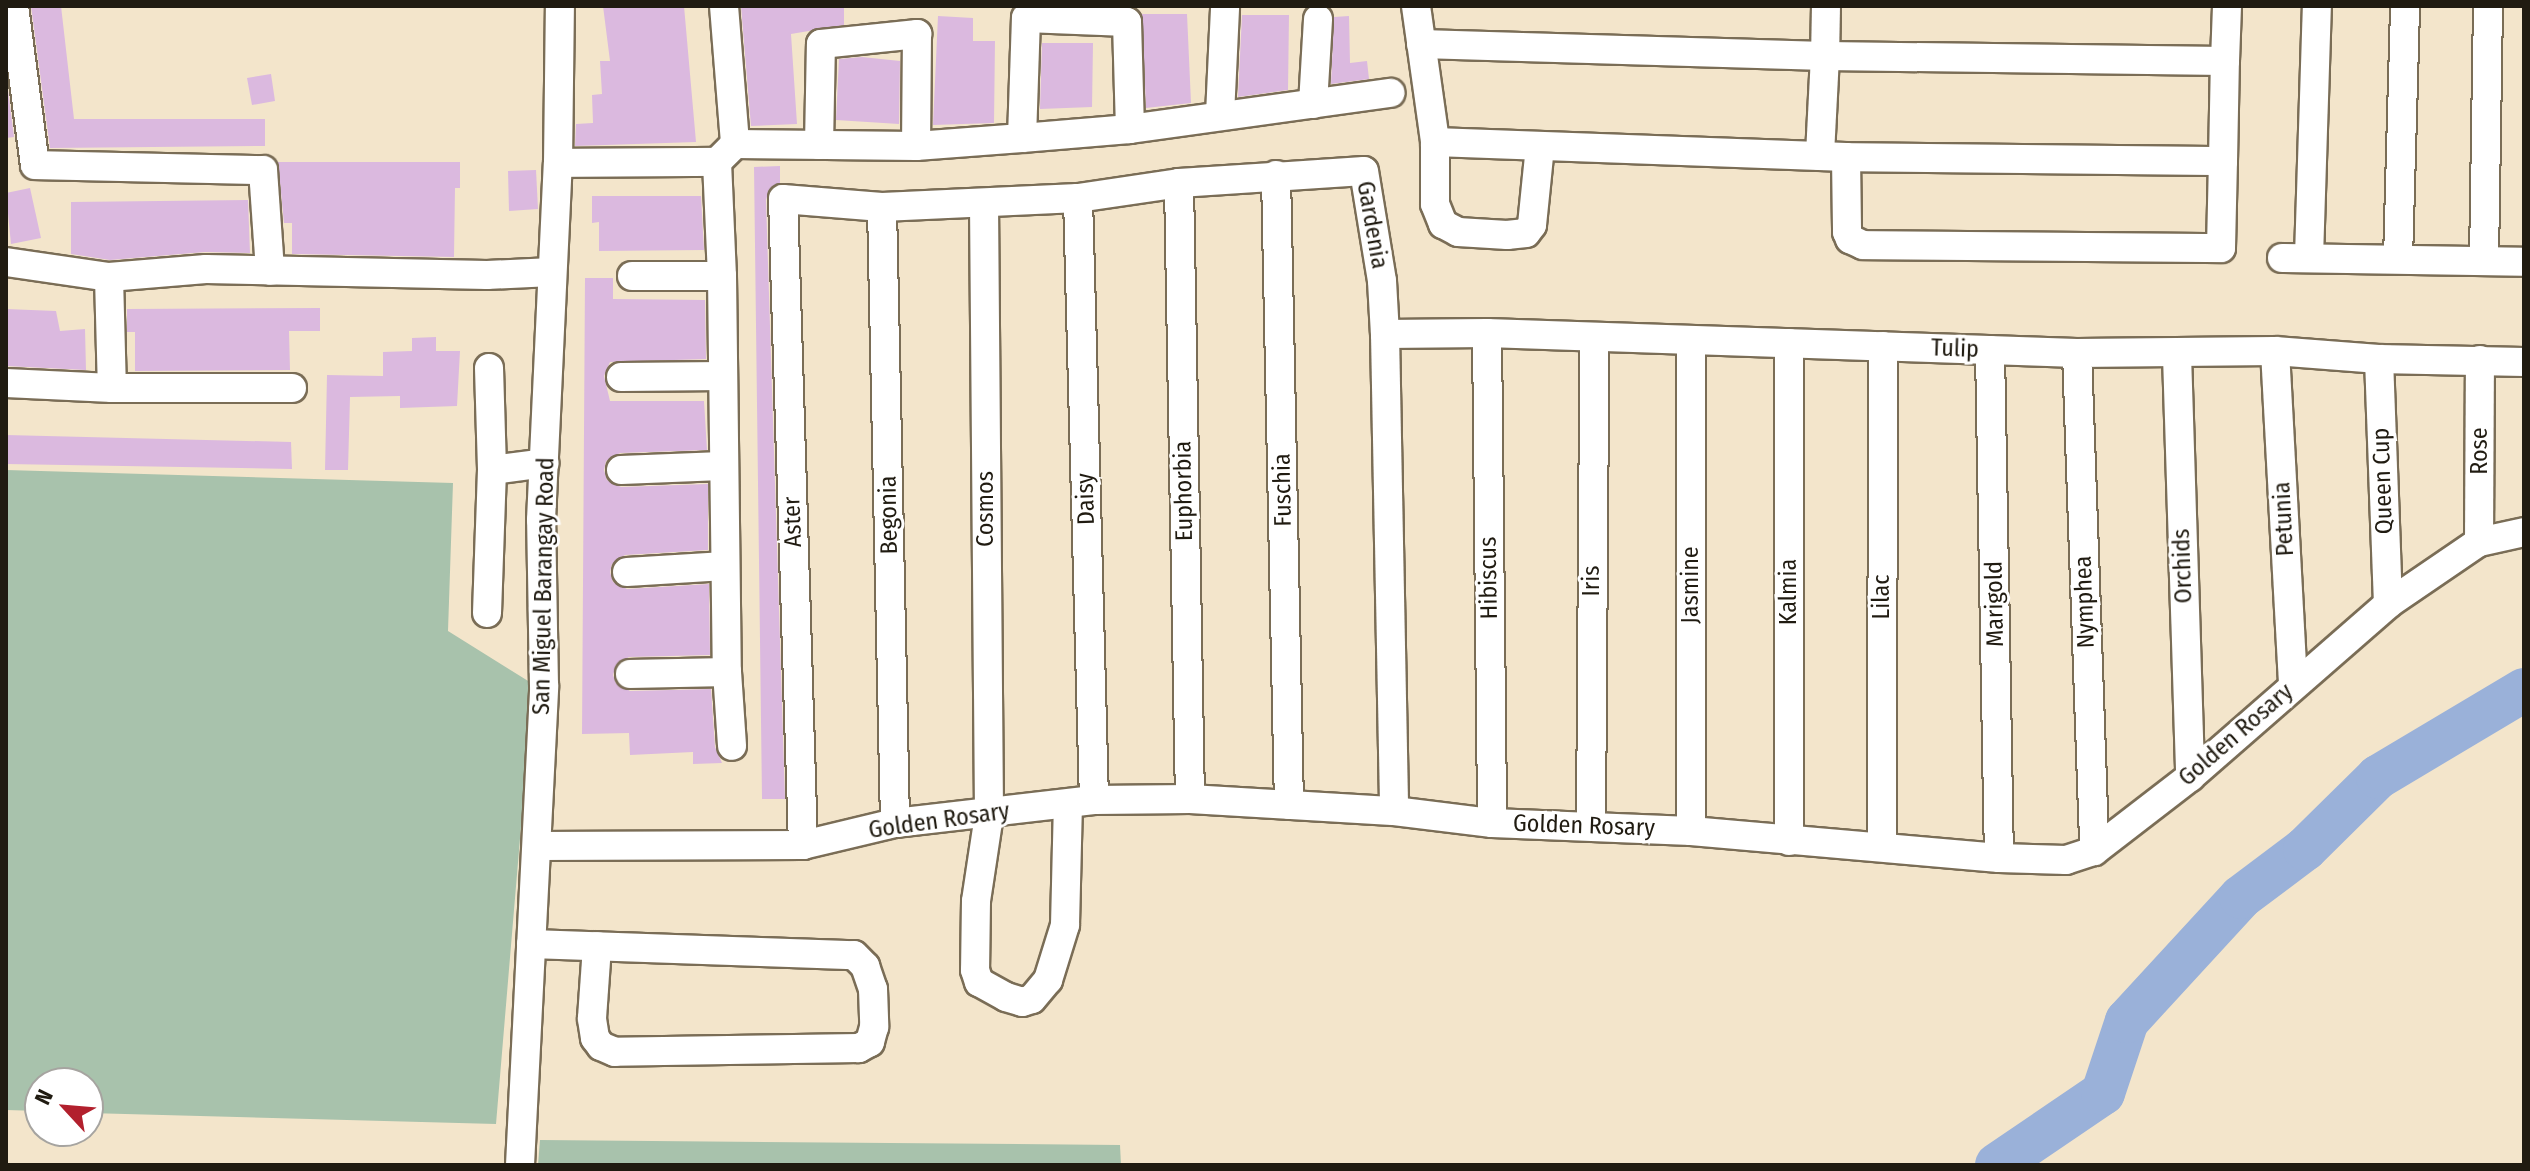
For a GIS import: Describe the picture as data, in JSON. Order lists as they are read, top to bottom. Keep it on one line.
{"streets":{"street":["Gardenia","Tulip","Rose","Queen Cup","Fuschia","Euphorbia","Daisy","Cosmos","Begonia","Petunia","Aster","Orchids","Hibiscus","Iris","Jasmine","San Miguel Barangay Road","Kalmia","Lilac","Nymphea","Marigold","Golden Rosary"]},"crossings":[["Gardenia","Tulip"],["Gardenia","Fuschia"],["Gardenia","Euphorbia"],["Gardenia","Daisy"],["Gardenia","Cosmos"],["Gardenia","Begonia"],["Gardenia","Aster"],["Gardenia","Golden Rosary"],["Tulip","Rose"],["Tulip","Queen Cup"],["Tulip","Petunia"],["Tulip","Orchids"],["Tulip","Hibiscus"],["Tulip","Iris"],["Tulip","Jasmine"],["Tulip","Kalmia"],["Tulip","Lilac"],["Tulip","Nymphea"],["Tulip","Marigold"],["Rose","Golden Rosary"],["Queen Cup","Golden Rosary"],["Fuschia","Golden Rosary"],["Euphorbia","Golden Rosary"],["Daisy","Cosmos"],["Daisy","Golden Rosary"],["Cosmos","Golden Rosary"],["Begonia","Golden Rosary"],["Petunia","Golden Rosary"],["Aster","Golden Rosary"],["Orchids","Golden Rosary"],["Hibiscus","Golden Rosary"],["Iris","Golden Rosary"],["Jasmine","Golden Rosary"],["San Miguel Barangay Road","Golden Rosary"],["Kalmia","Golden Rosary"],["Lilac","Golden Rosary"],["Nymphea","Golden Rosary"],["Marigold","Golden Rosary"]],"north":"top left"}
